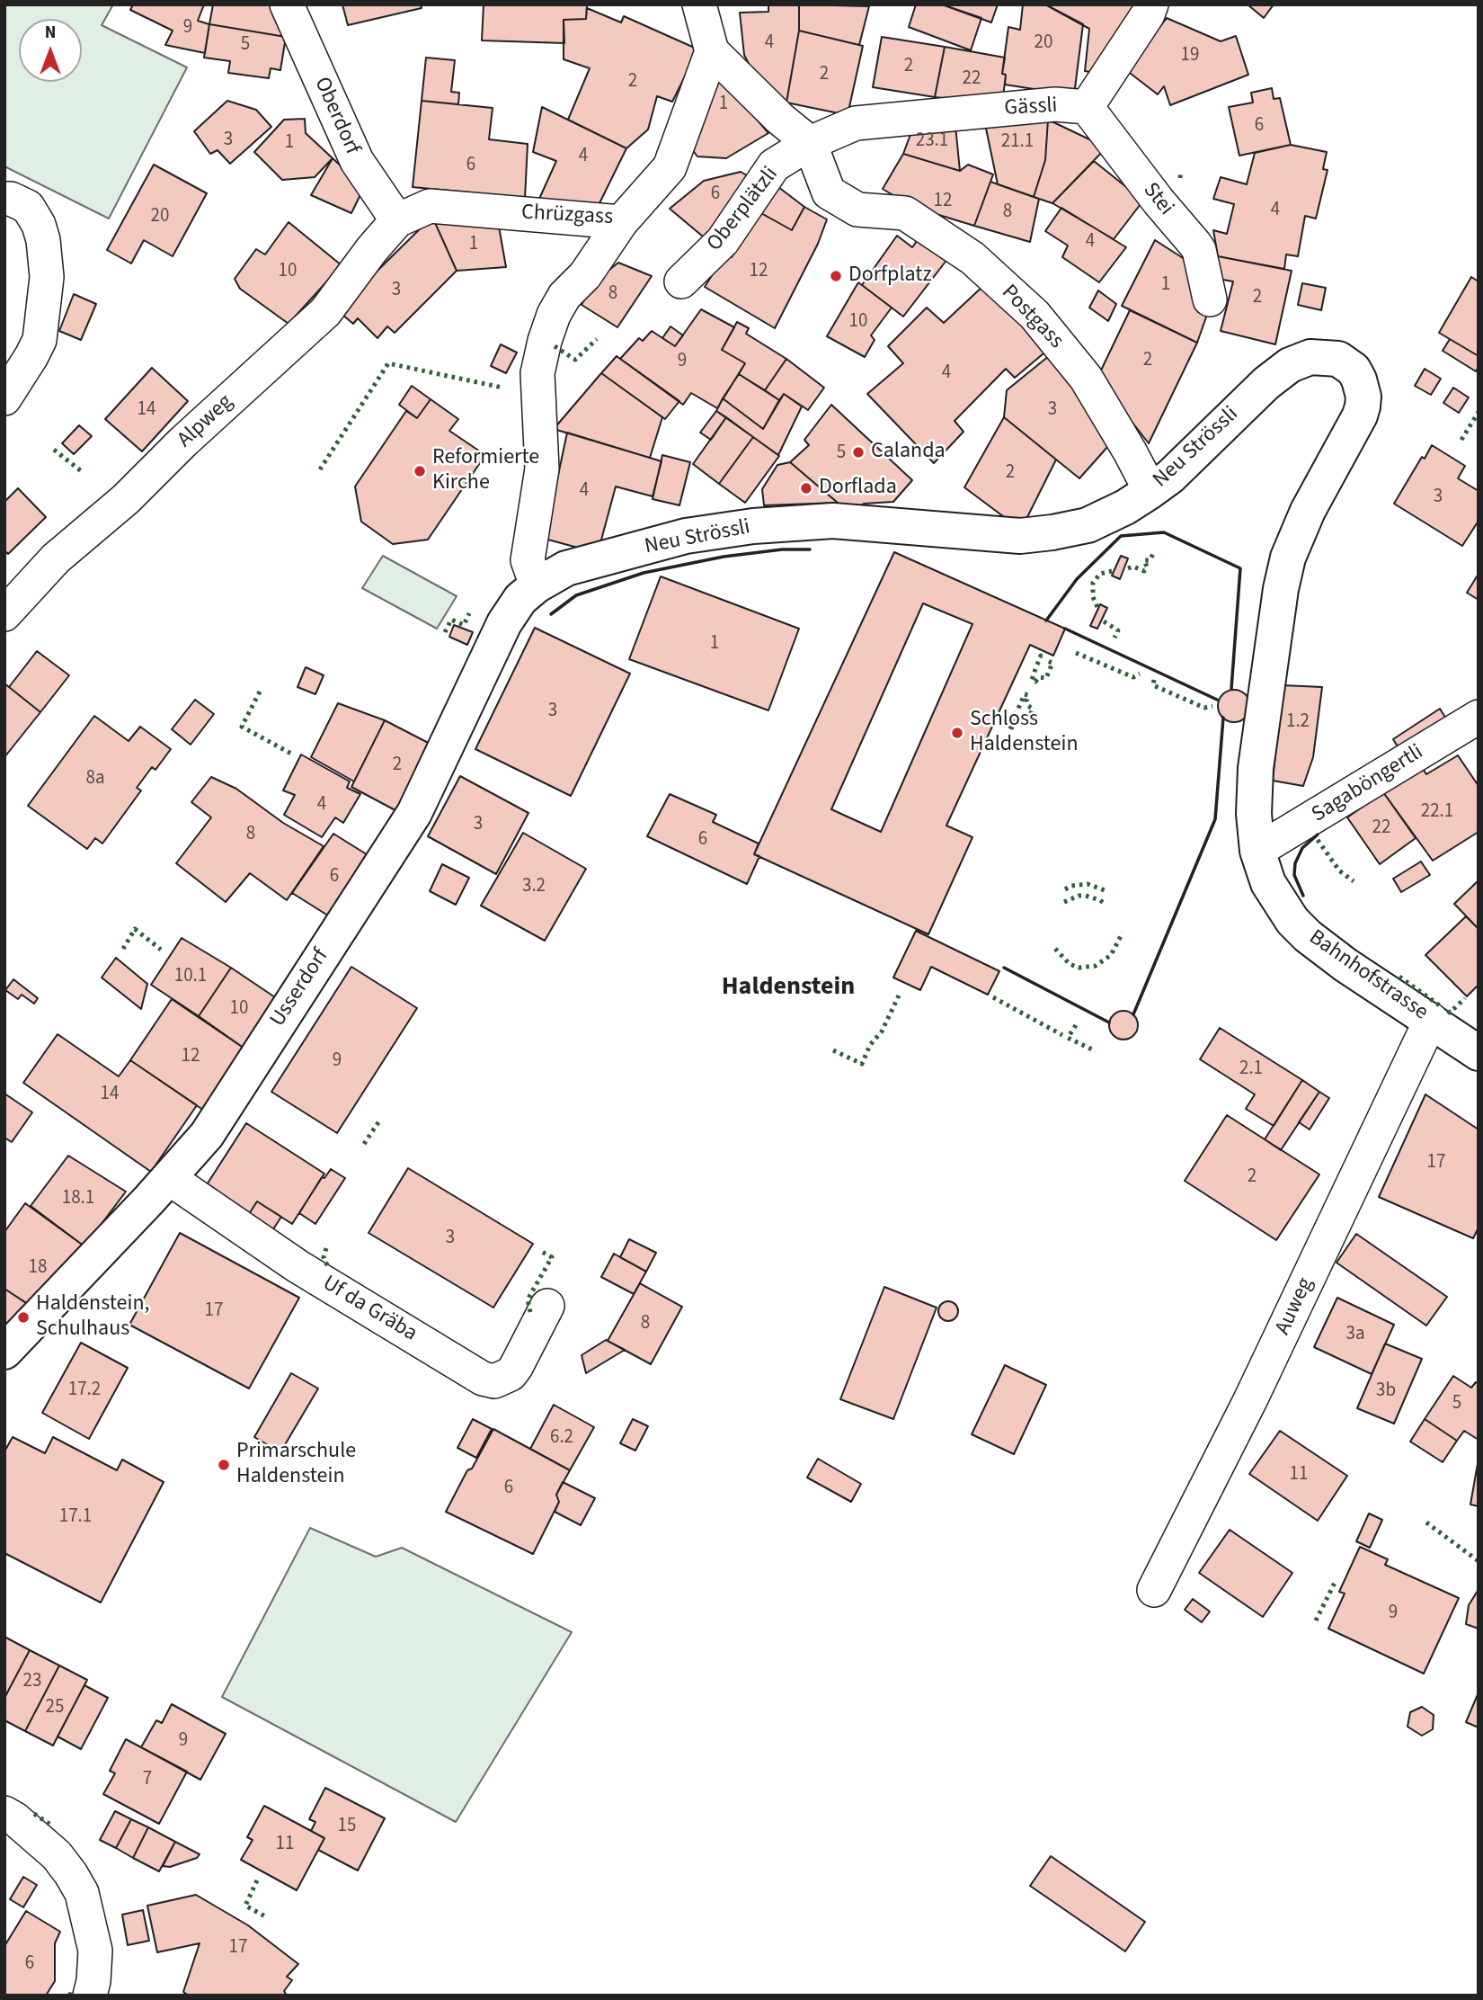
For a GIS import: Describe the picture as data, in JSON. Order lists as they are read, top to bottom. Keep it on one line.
{"streets":{"street":["Gässli","Oberdorf","Stei","Oberplätzli","Chrüzgass","Postgass","Alpweg","Neu Strössli","Sagaböngertli","Bahnhofstrasse","Usserdorf","Auweg","Uf da Gräba"]},"crossings":[["Gässli","Stei"],["Gässli","Oberplätzli"],["Gässli","Postgass"],["Oberdorf","Chrüzgass"],["Oberdorf","Alpweg"],["Oberplätzli","Postgass"],["Chrüzgass","Alpweg"],["Postgass","Neu Strössli"],["Neu Strössli","Sagaböngertli"],["Neu Strössli","Bahnhofstrasse"],["Neu Strössli","Usserdorf"],["Sagaböngertli","Bahnhofstrasse"],["Bahnhofstrasse","Auweg"],["Usserdorf","Uf da Gräba"]],"districts":["Haldenstein"],"places":["Dorfplatz","Calanda","Reformierte Kirche","Dorflada","Schloss Haldenstein","Haldenstein, Schulhaus","Primarschule Haldenstein"],"house_numbers":["9","4","20","5","19","2","2","22","2","1","6","3","23.1","21.1","1","4","6","6","12","4","8","20","4","1","10","12","1","3","8","2","10","2","9","4","14","3","5","2","4","3","1","3","1.2","2","8a","4","22.1","3","22","8","6","6","3.2","10.1","10","12","9","2.1","14","17","2","18.1","3","18","17","8","3a","17.2","3b","5","6.2","11","6","17.1","9","23","25","9","7","15","11","17","6"],"north":"top"}
